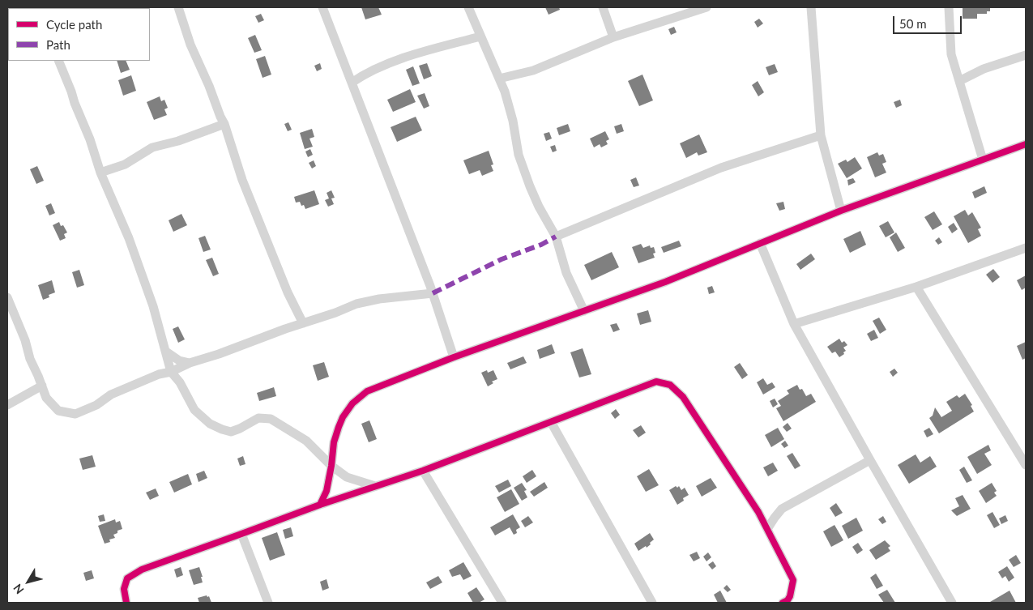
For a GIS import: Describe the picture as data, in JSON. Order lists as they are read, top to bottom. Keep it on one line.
{"legend":["Cycle path","Path"],"scale_bar":"50 m","north":"bottom left"}
